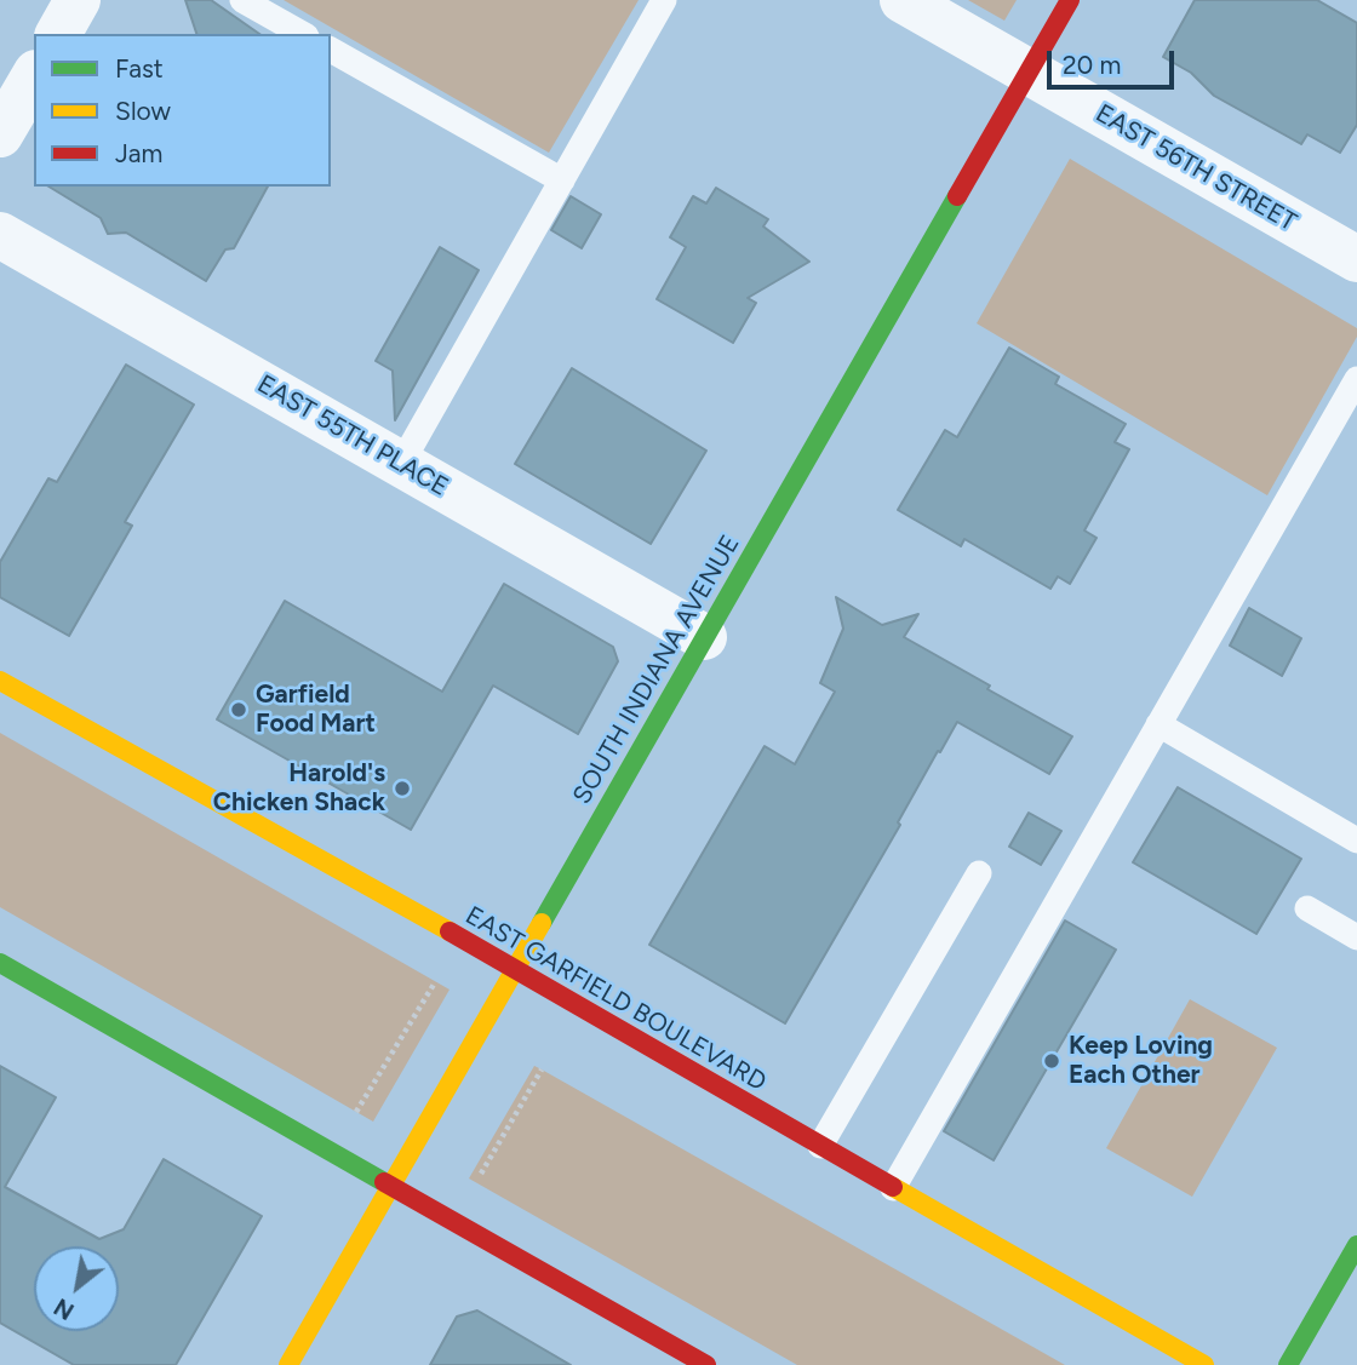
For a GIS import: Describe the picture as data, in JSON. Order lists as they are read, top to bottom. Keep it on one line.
{"streets":{"street":["EAST 56TH STREET","EAST 55TH PLACE","SOUTH INDIANA AVENUE","EAST GARFIELD BOULEVARD"]},"crossings":[["EAST 56TH STREET","SOUTH INDIANA AVENUE"],["EAST 55TH PLACE","SOUTH INDIANA AVENUE"],["SOUTH INDIANA AVENUE","EAST GARFIELD BOULEVARD"]],"places":["Garfield Food Mart","Harold's Chicken Shack","Keep Loving Each Other"],"legend":["Fast","Slow","Jam"],"scale_bar":"20 m","north":"bottom left"}
